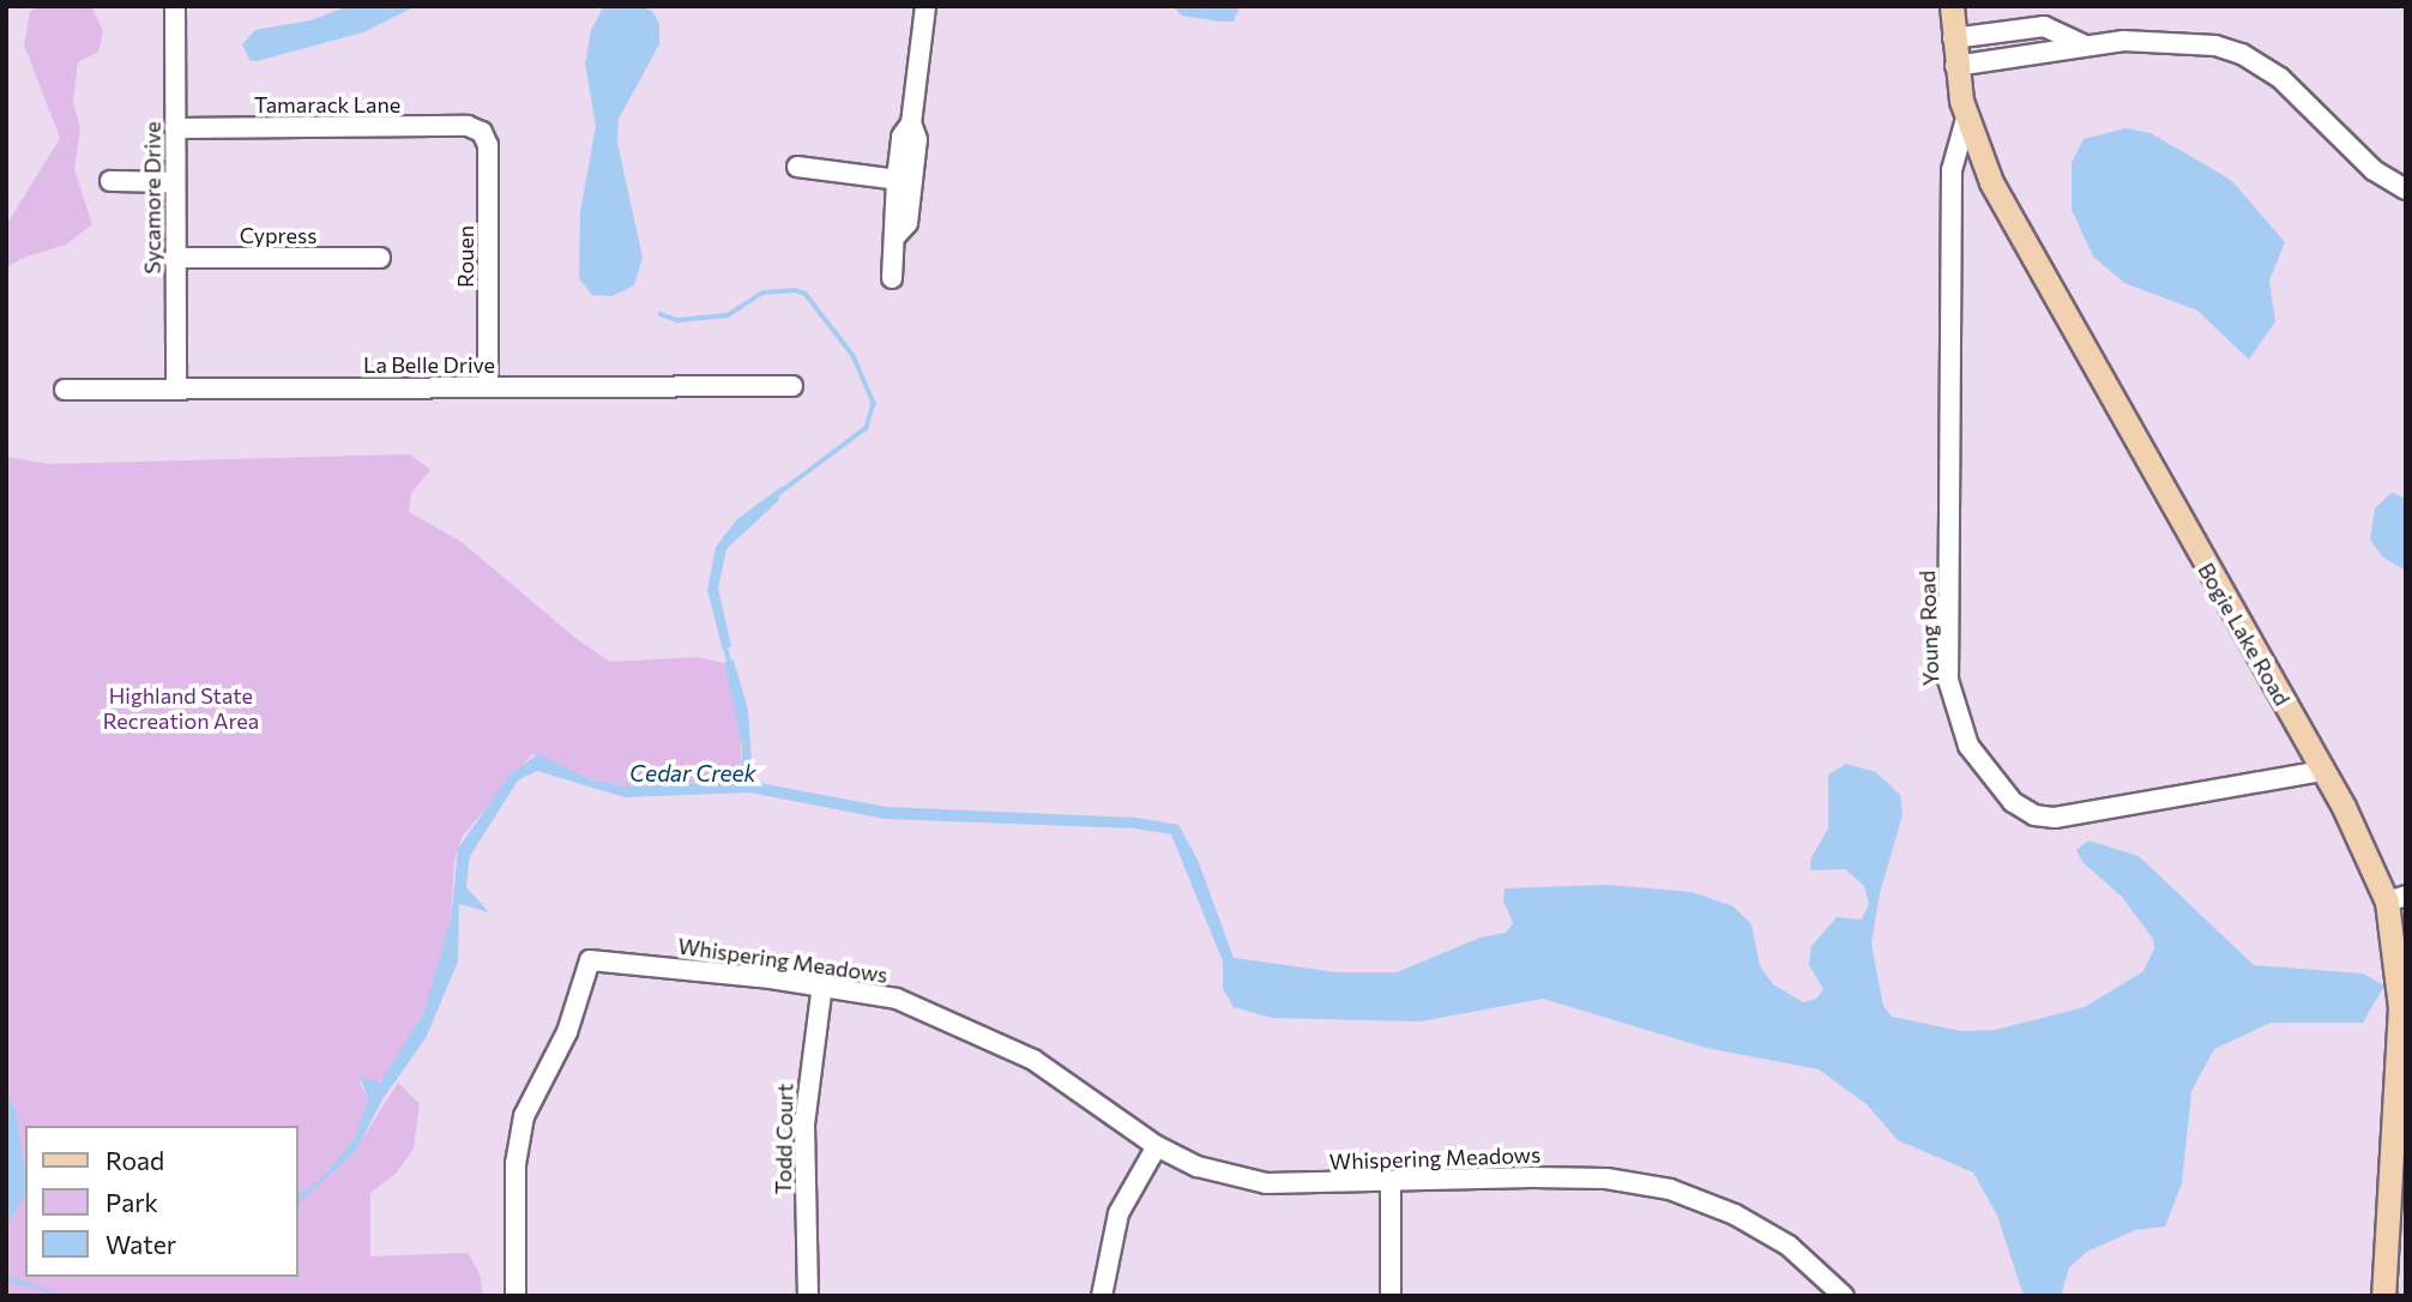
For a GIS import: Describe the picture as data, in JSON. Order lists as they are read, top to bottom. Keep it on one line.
{"streets":{"main road":["Bogie Lake Road"],"street":["Tamarack Lane","Sycamore Drive","Cypress","Rouen","La Belle Drive","Young Road","Whispering Meadows","Todd Court"]},"crossings":[["Tamarack Lane","Sycamore Drive"],["Tamarack Lane","Rouen"],["Sycamore Drive","Cypress"],["Sycamore Drive","La Belle Drive"],["Rouen","La Belle Drive"],["Young Road","Bogie Lake Road"],["Whispering Meadows","Todd Court"]],"water":["Cedar Creek"],"parks":["Highland State Recreation Area"],"legend":["Road","Park","Water"]}
